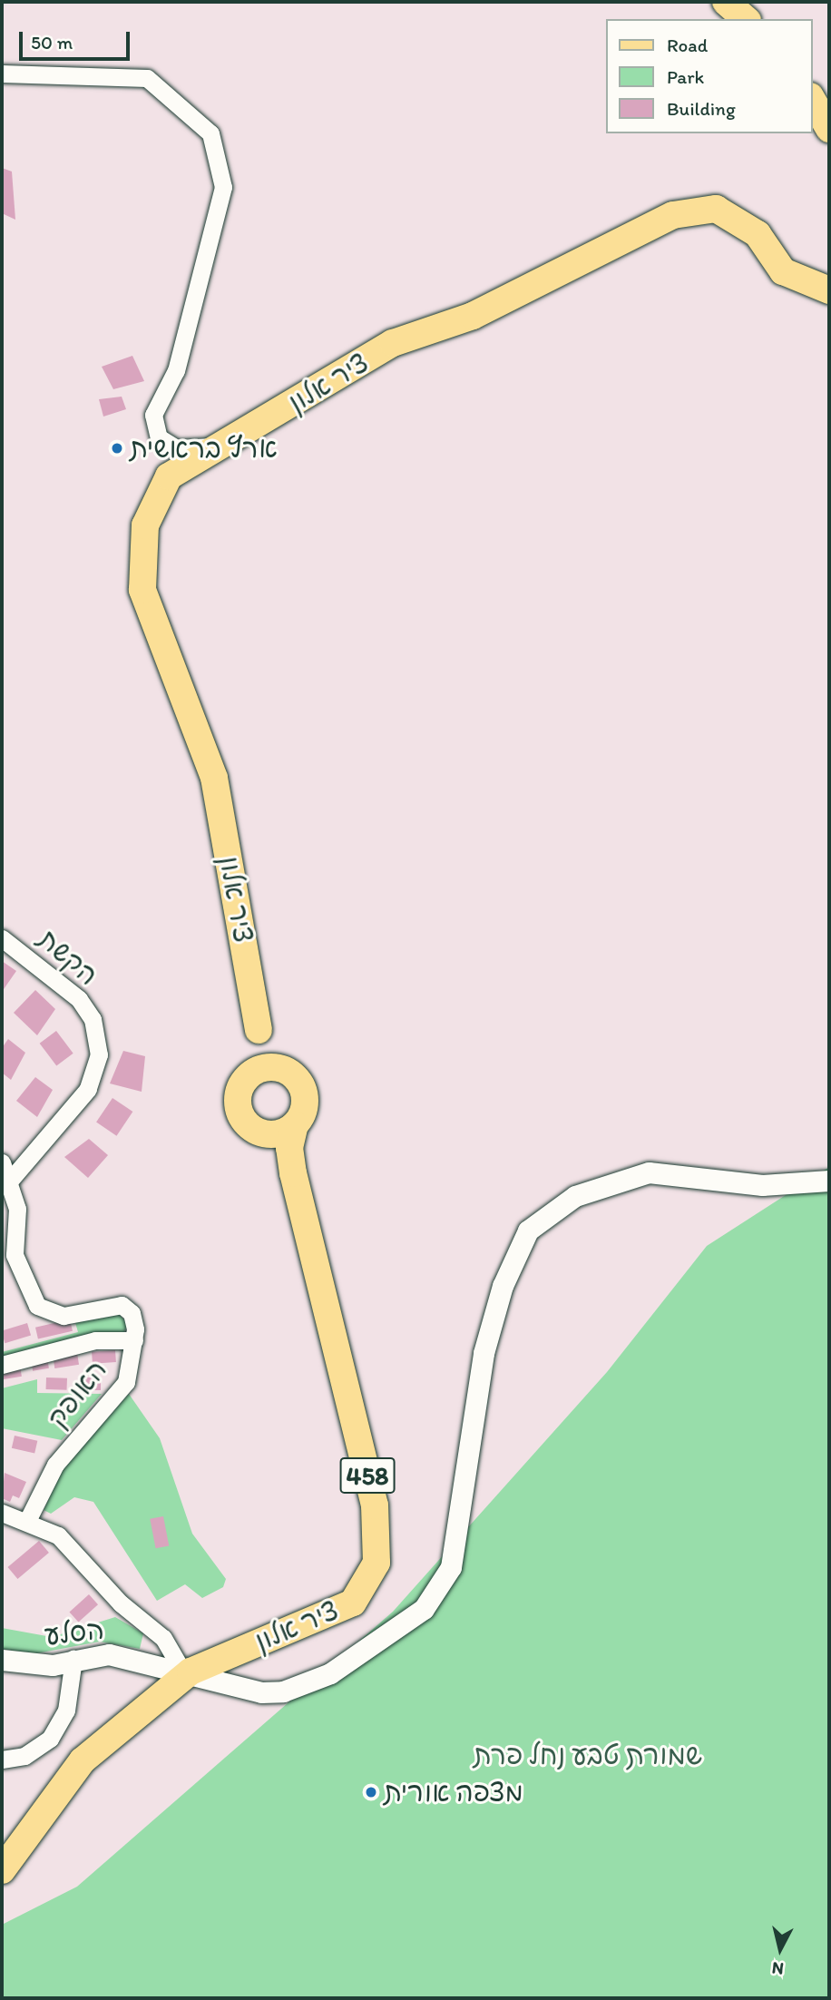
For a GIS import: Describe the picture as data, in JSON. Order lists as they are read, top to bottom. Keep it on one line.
{"streets":{"main road":["ציר אלון","458"],"street":["הקשת","האופק","הסלע"]},"crossings":[["ציר אלון","הסלע"],["הקשת","האופק"]],"parks":["שמורת טבע נחל פרת"],"places":["ארץ בראשית","מצפה אורית"],"legend":["Road","Park","Building"],"scale_bar":"50 m","north":"bottom"}
